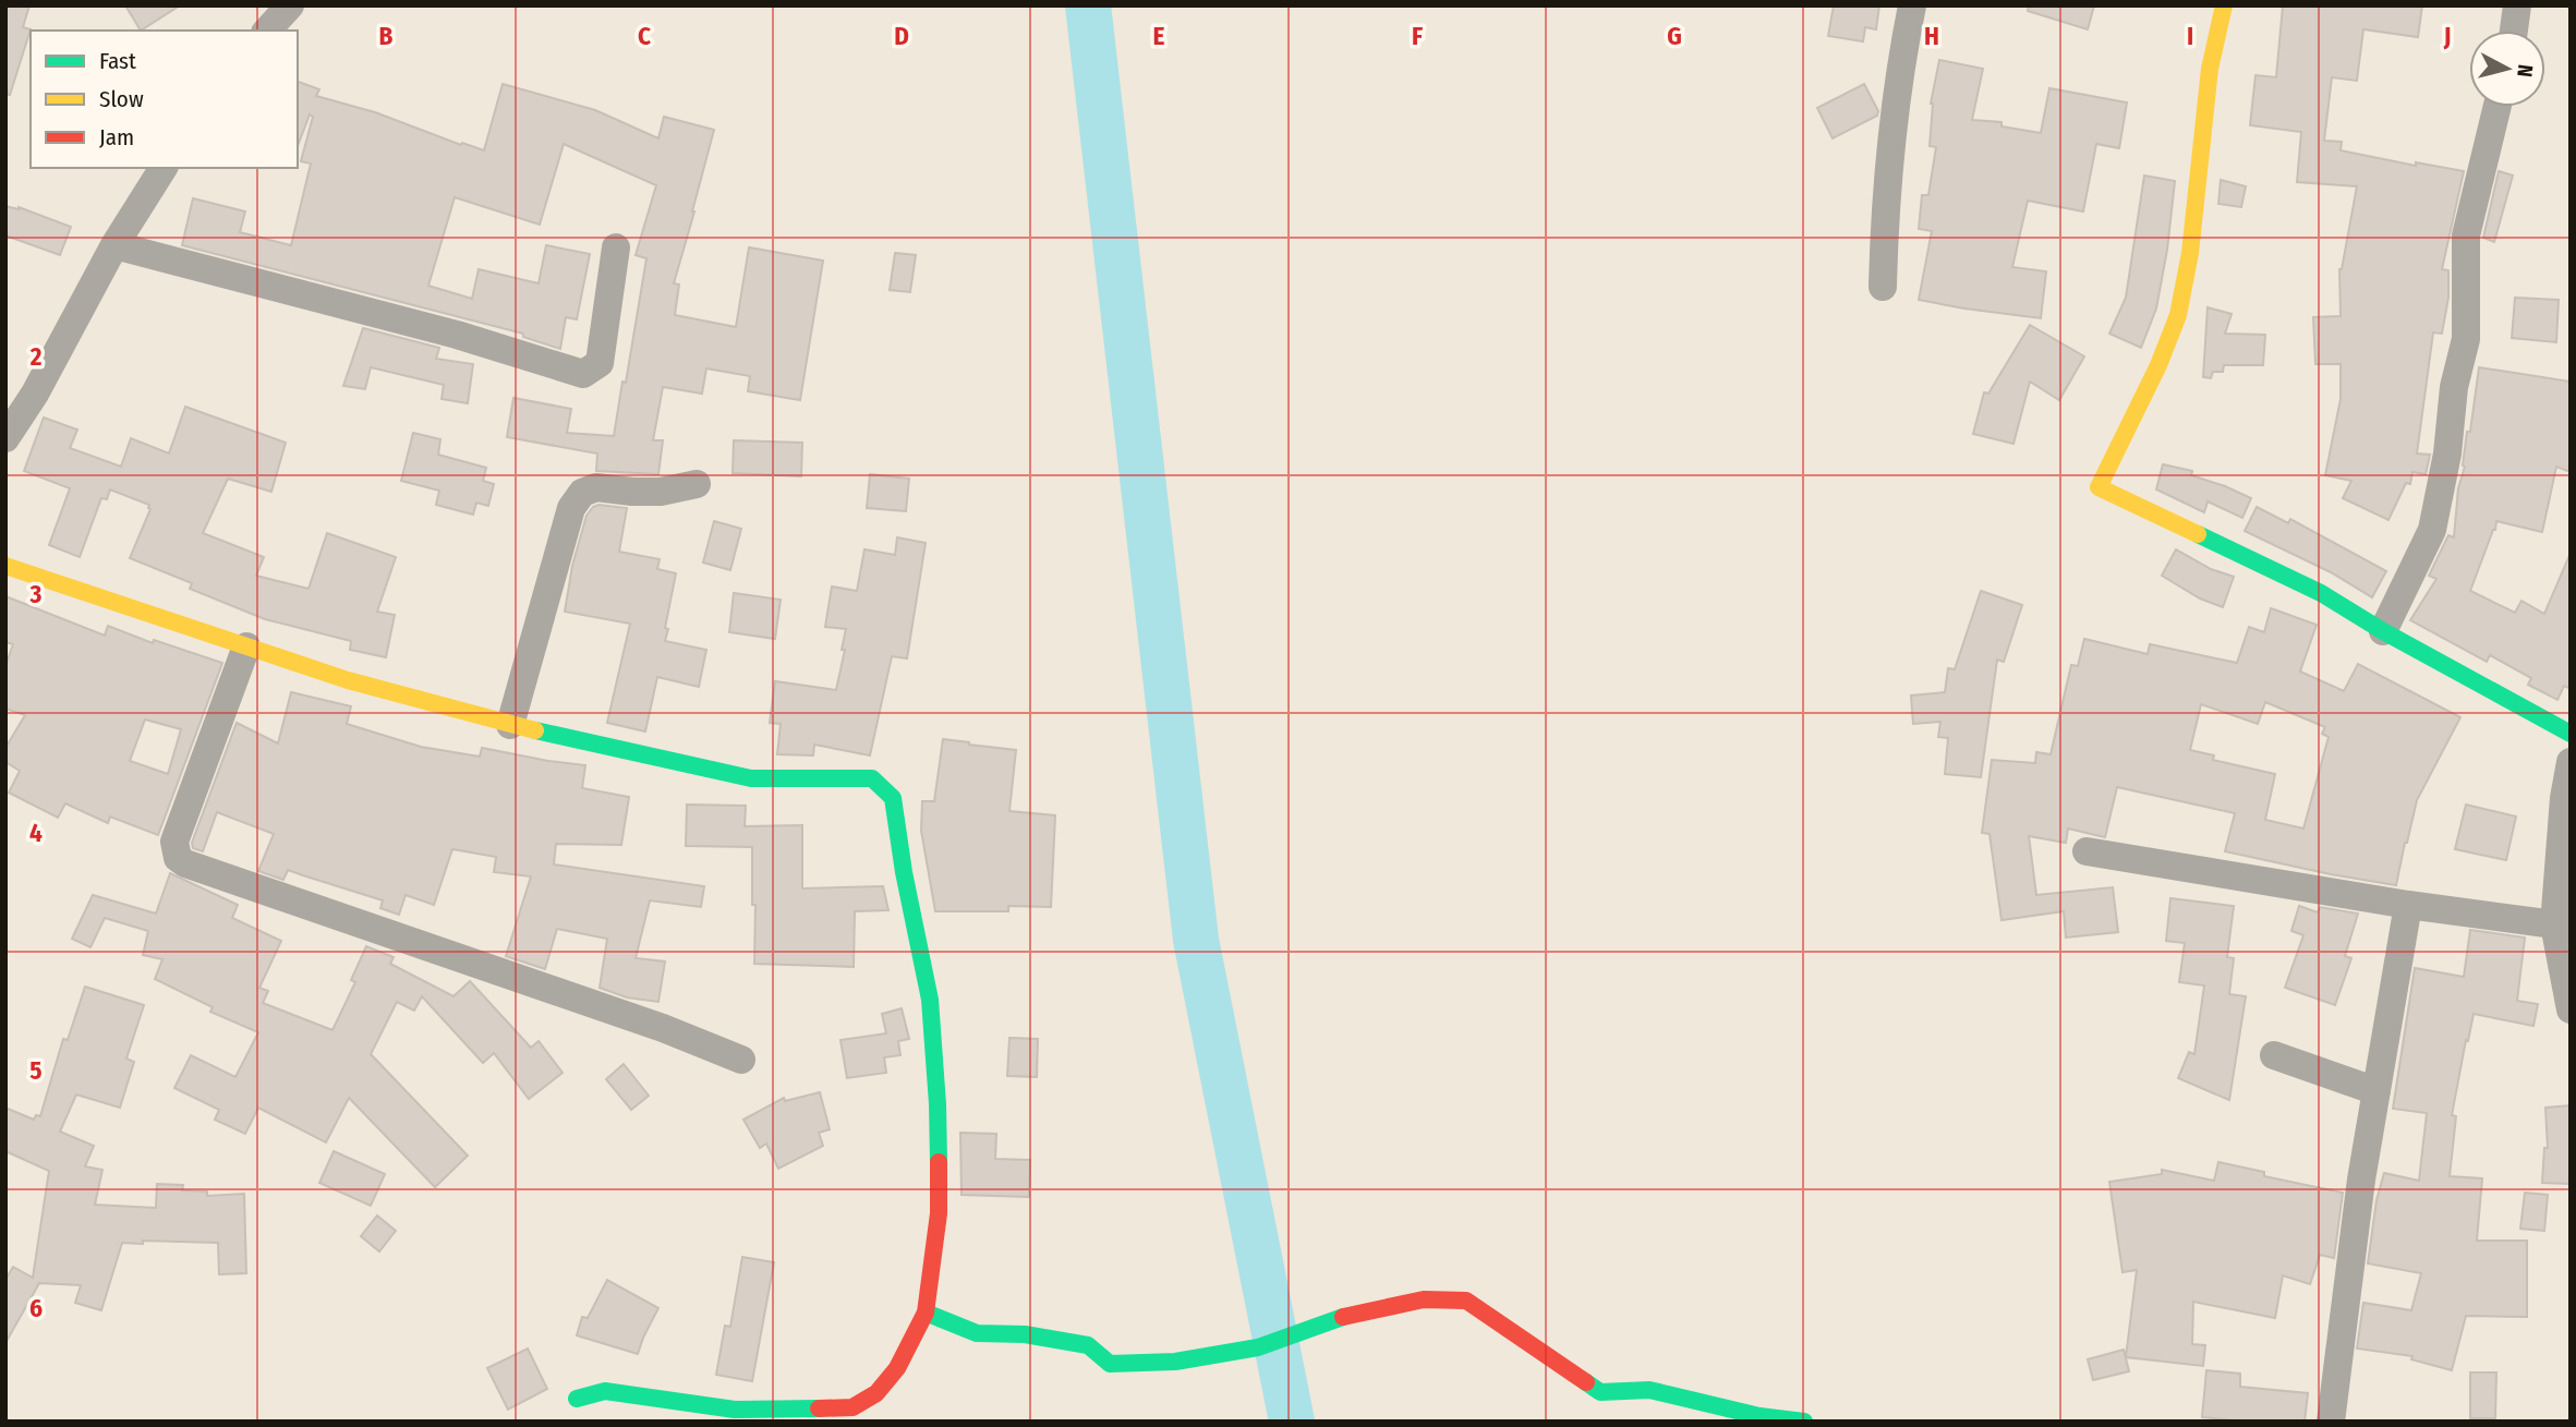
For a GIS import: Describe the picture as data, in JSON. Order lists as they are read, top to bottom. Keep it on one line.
{"legend":["Fast","Slow","Jam"],"north":"right","grid":{"columns":["B","C","D","E","F","G","H","I","J"],"rows":["2","3","4","5","6"]}}
